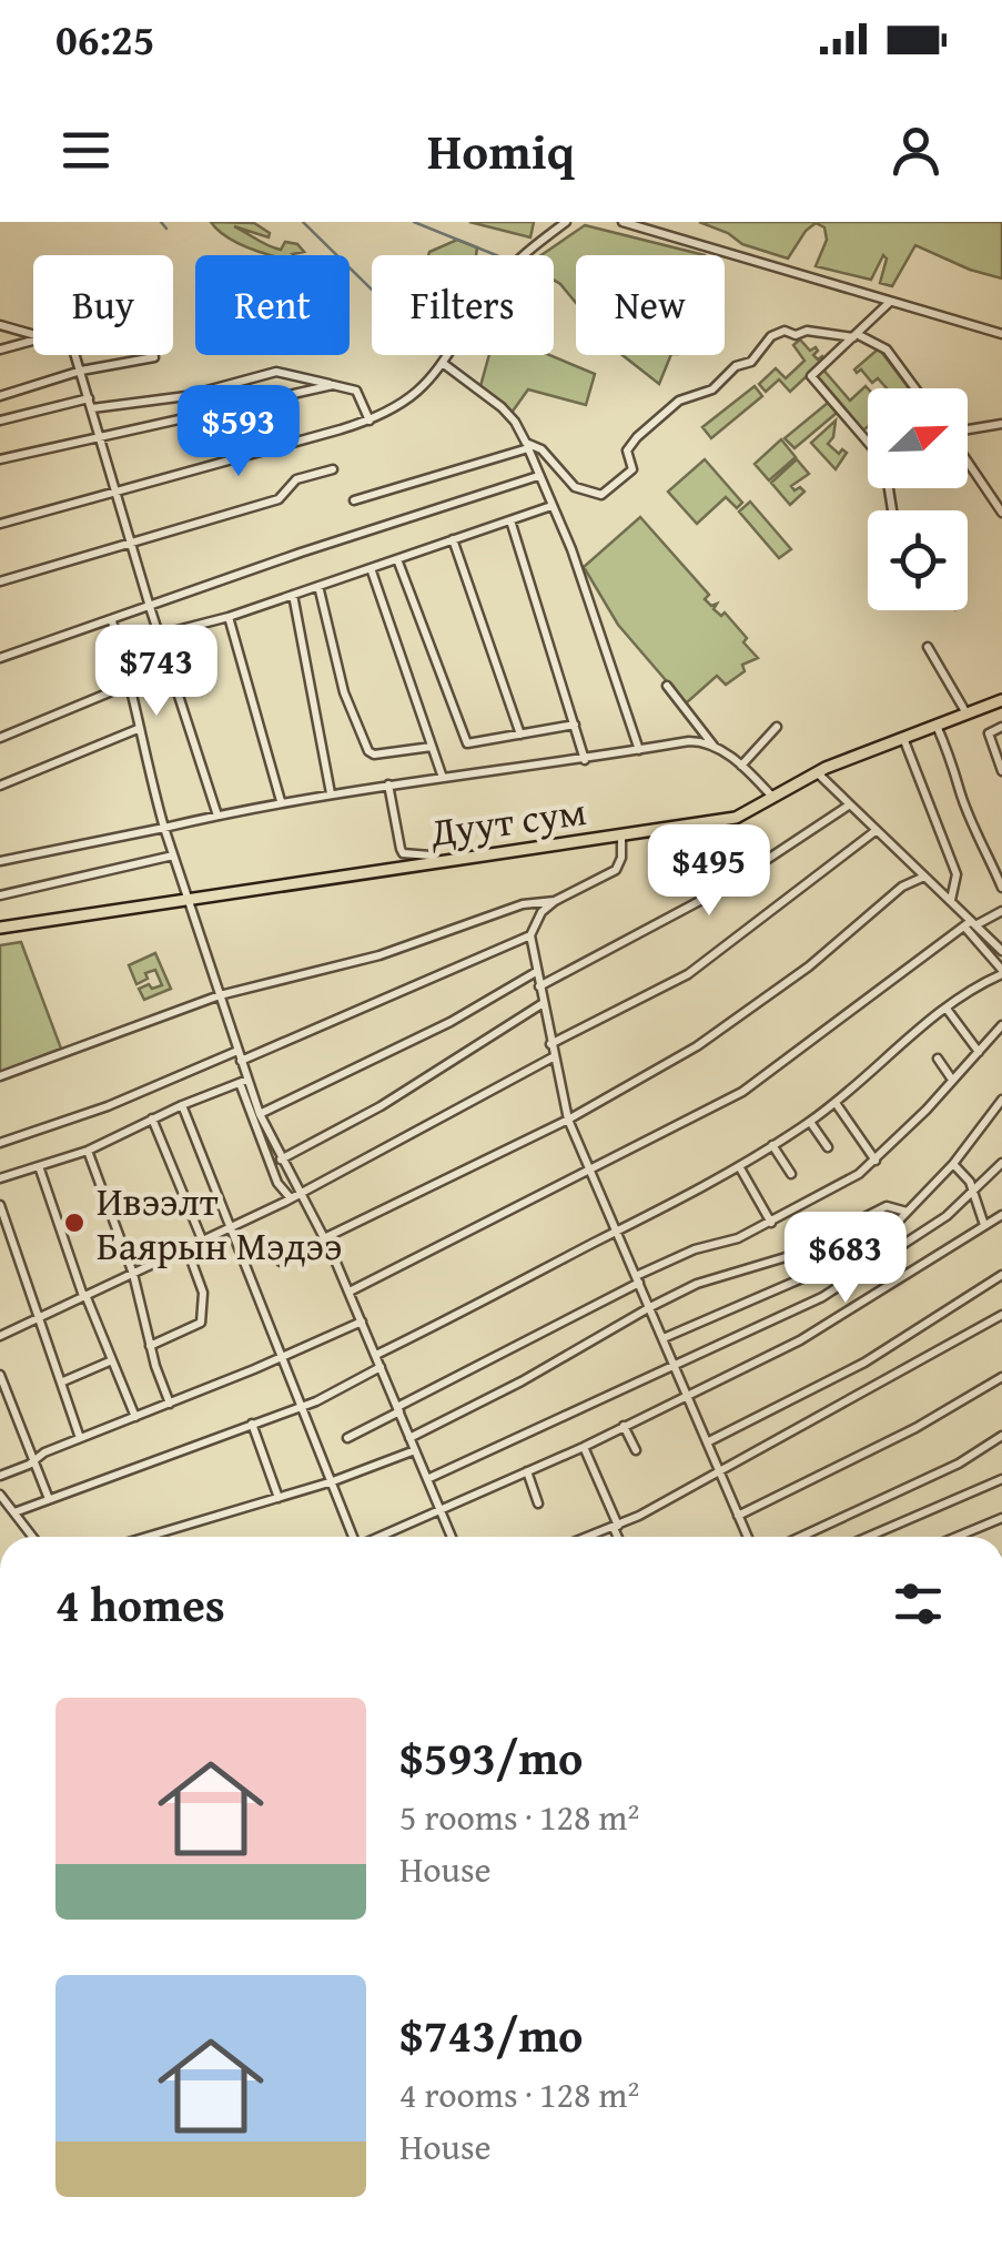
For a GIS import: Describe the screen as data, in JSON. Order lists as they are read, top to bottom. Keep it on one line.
{"streets":{"main road":["Дуут сум"]},"places":["Ивээлт Баярын Мэдээ"],"north":"top right","page":{"status":"06:25","header":"Homiq","chip":["Buy","Rent","Filters","New"],"price":["$593","$743","$495","$683"],"heading":"4 homes","list":[{"name":"$593/mo","note":"5 rooms · 128 m² · House"},{"name":"$743/mo","note":"4 rooms · 128 m² · House"}]}}
